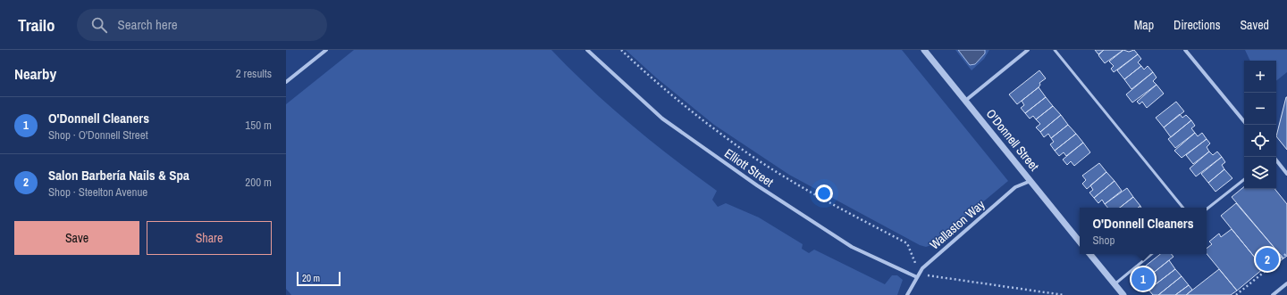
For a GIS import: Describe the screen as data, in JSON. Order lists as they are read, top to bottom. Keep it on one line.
{"streets":{"street":["O'Donnell Street","Elliott Street","Wallaston Way"]},"crossings":[["O'Donnell Street","Wallaston Way"],["Elliott Street","Wallaston Way"]],"scale_bar":"20 m","page":{"header":"Trailo","search":"Search here","nav":["Map","Directions","Saved"],"heading":["Nearby","2 results"],"map_buttons":["+","−"],"list":[{"mark":"1","name":"O'Donnell Cleaners","note":"Shop · O'Donnell Street","value":"150 m"},{"mark":"2","name":"Salon Barbería Nails & Spa","note":"Shop · Steelton Avenue","value":"200 m"}],"popup":["O'Donnell Cleaners","Shop"],"buttons":["Save","Share"],"pins":["2","1"],"scale":"20 m"}}
